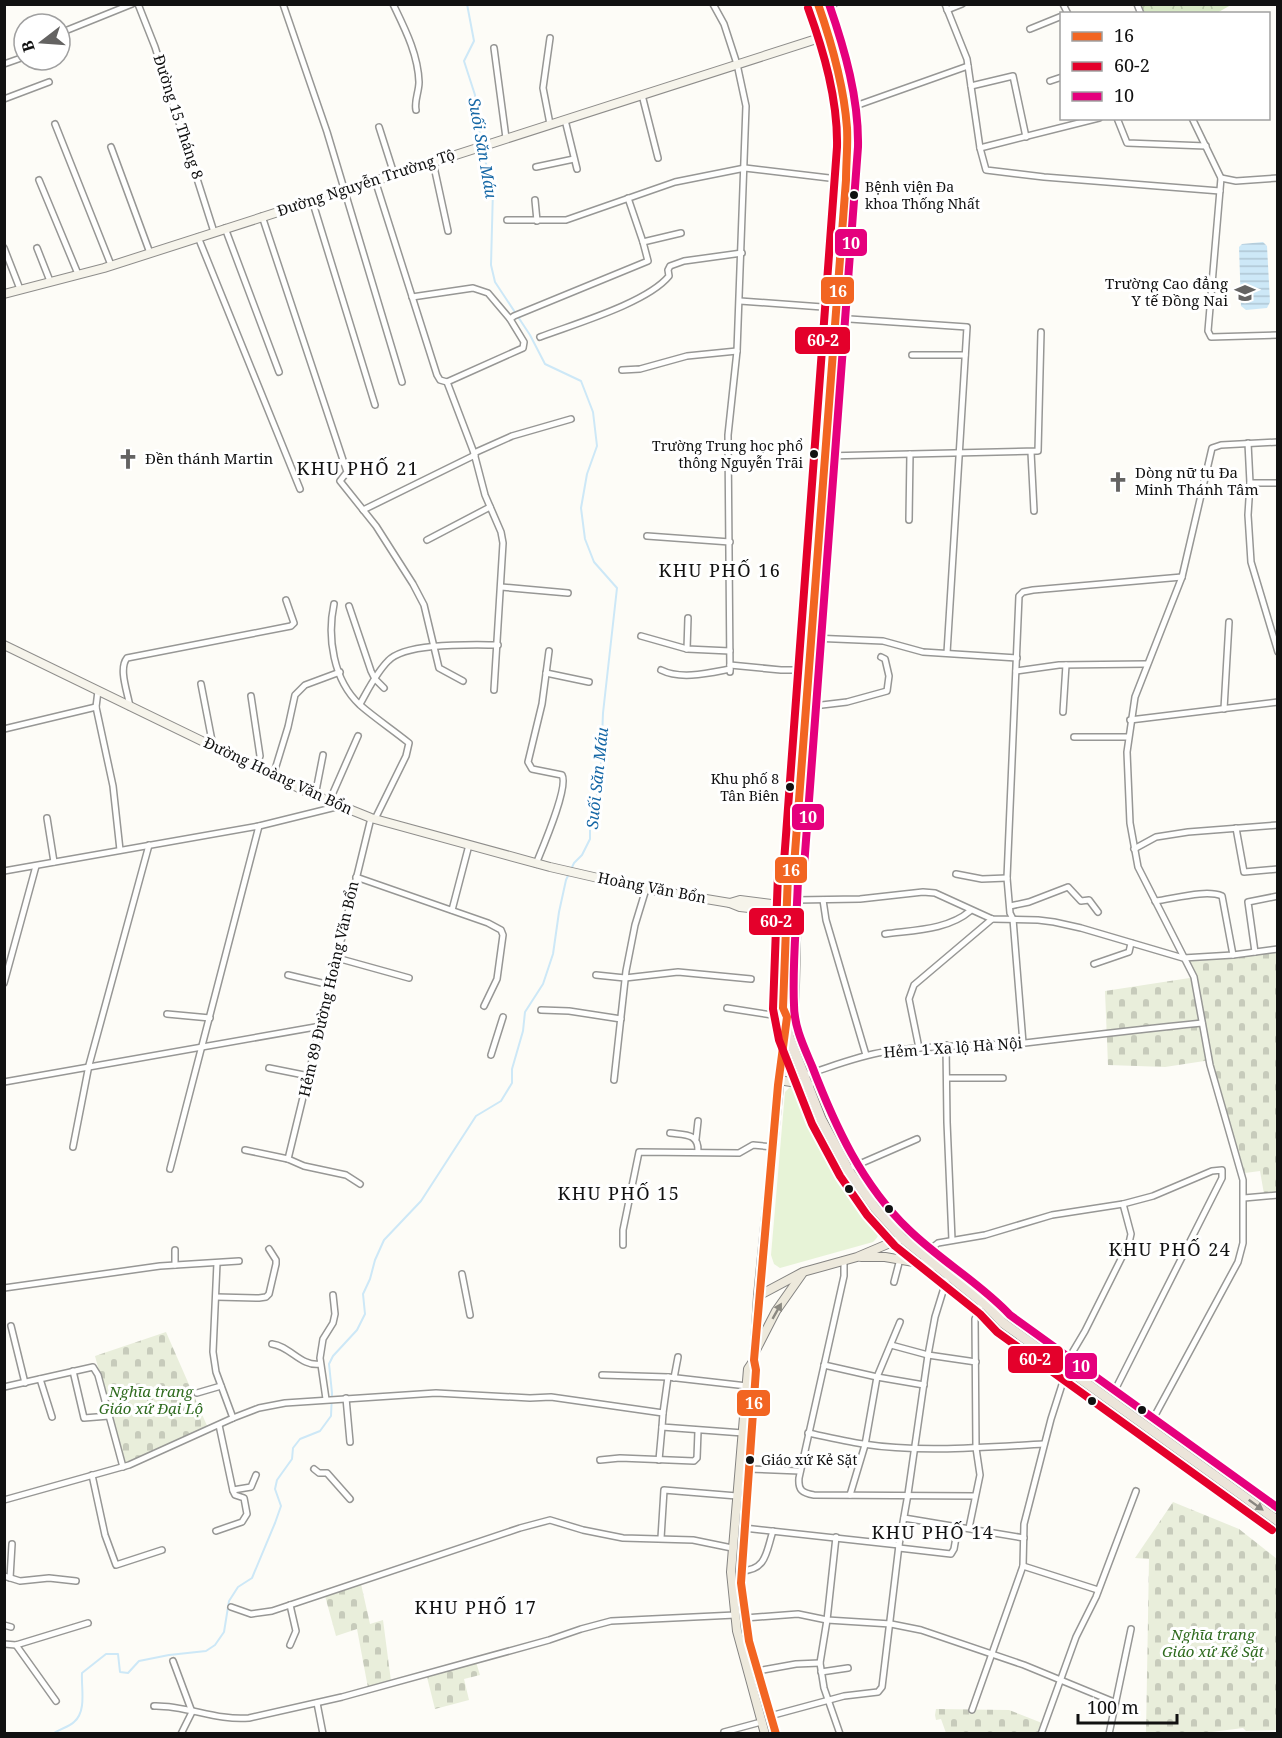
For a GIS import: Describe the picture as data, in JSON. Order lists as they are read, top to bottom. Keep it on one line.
{"streets":{"main road":["Đường Nguyễn Trường Tộ","Đường Hoàng Văn Bổn","Hoàng Văn Bổn"],"street":["Đường 15 Tháng 8","Hẻm 89 Đường Hoàng Văn Bổn","Hẻm 1 Xa lộ Hà Nội"]},"crossings":[["Đường 15 Tháng 8","Đường Nguyễn Trường Tộ"],["Đường Hoàng Văn Bổn","Hoàng Văn Bổn"],["Đường Hoàng Văn Bổn","Hẻm 89 Đường Hoàng Văn Bổn"]],"districts":["KHU PHỐ 21","KHU PHỐ 16","KHU PHỐ 15","KHU PHỐ 24","KHU PHỐ 14","KHU PHỐ 17"],"water":["Suối Săn Máu"],"parks":["Nghĩa trang Giáo xứ Đại Lộ","Nghĩa trang Giáo xứ Kẻ Sặt"],"places":{"other":["Bệnh viện Đa khoa Thống Nhất","Trường Trung học phổ thông Nguyễn Trãi","Khu phố 8 Tân Biên","Giáo xứ Kẻ Sặt"],"school or university":["Trường Cao đẳng Y tế Đồng Nai"],"church":["Đền thánh Martin","Dòng nữ tu Đa Minh Thánh Tâm"]},"lines":["transit line 16","transit line 10","transit line 60-2"],"legend":["16","60-2","10"],"scale_bar":"100 m","north":"left"}
